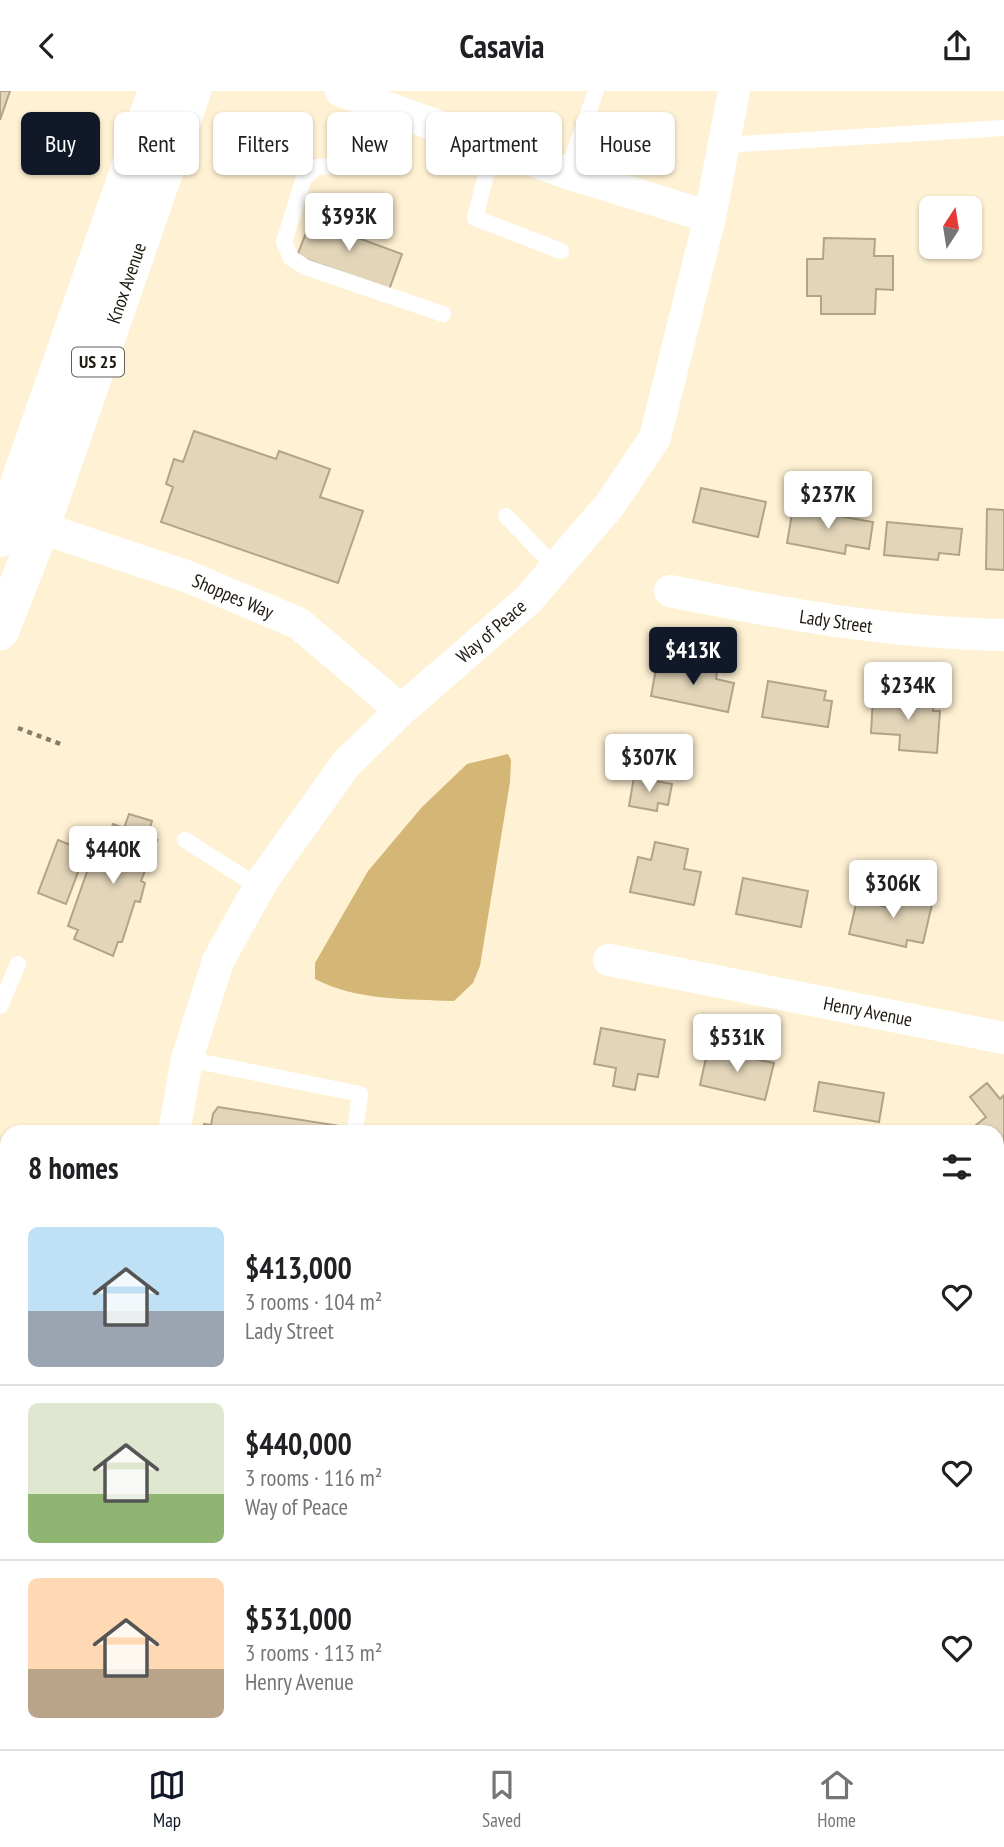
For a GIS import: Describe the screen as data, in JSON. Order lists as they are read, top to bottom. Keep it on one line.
{"streets":{"main road":["Knox Avenue","US 25"],"street":["Shoppes Way","Lady Street","Way of Peace","Henry Avenue"]},"crossings":[["Knox Avenue","Shoppes Way"],["Shoppes Way","Way of Peace"]],"north":"top","page":{"header":"Casavia","chip":["Buy","Rent","Filters","New","Apartment","House"],"price":["$393K","$237K","$413K","$234K","$307K","$440K","$306K","$531K"],"heading":"8 homes","list":[{"name":"$413,000","note":"3 rooms · 104 m² · Lady Street"},{"name":"$440,000","note":"3 rooms · 116 m² · Way of Peace"},{"name":"$531,000","note":"3 rooms · 113 m² · Henry Avenue"}],"tabs":["Map","Saved","Home"]}}
